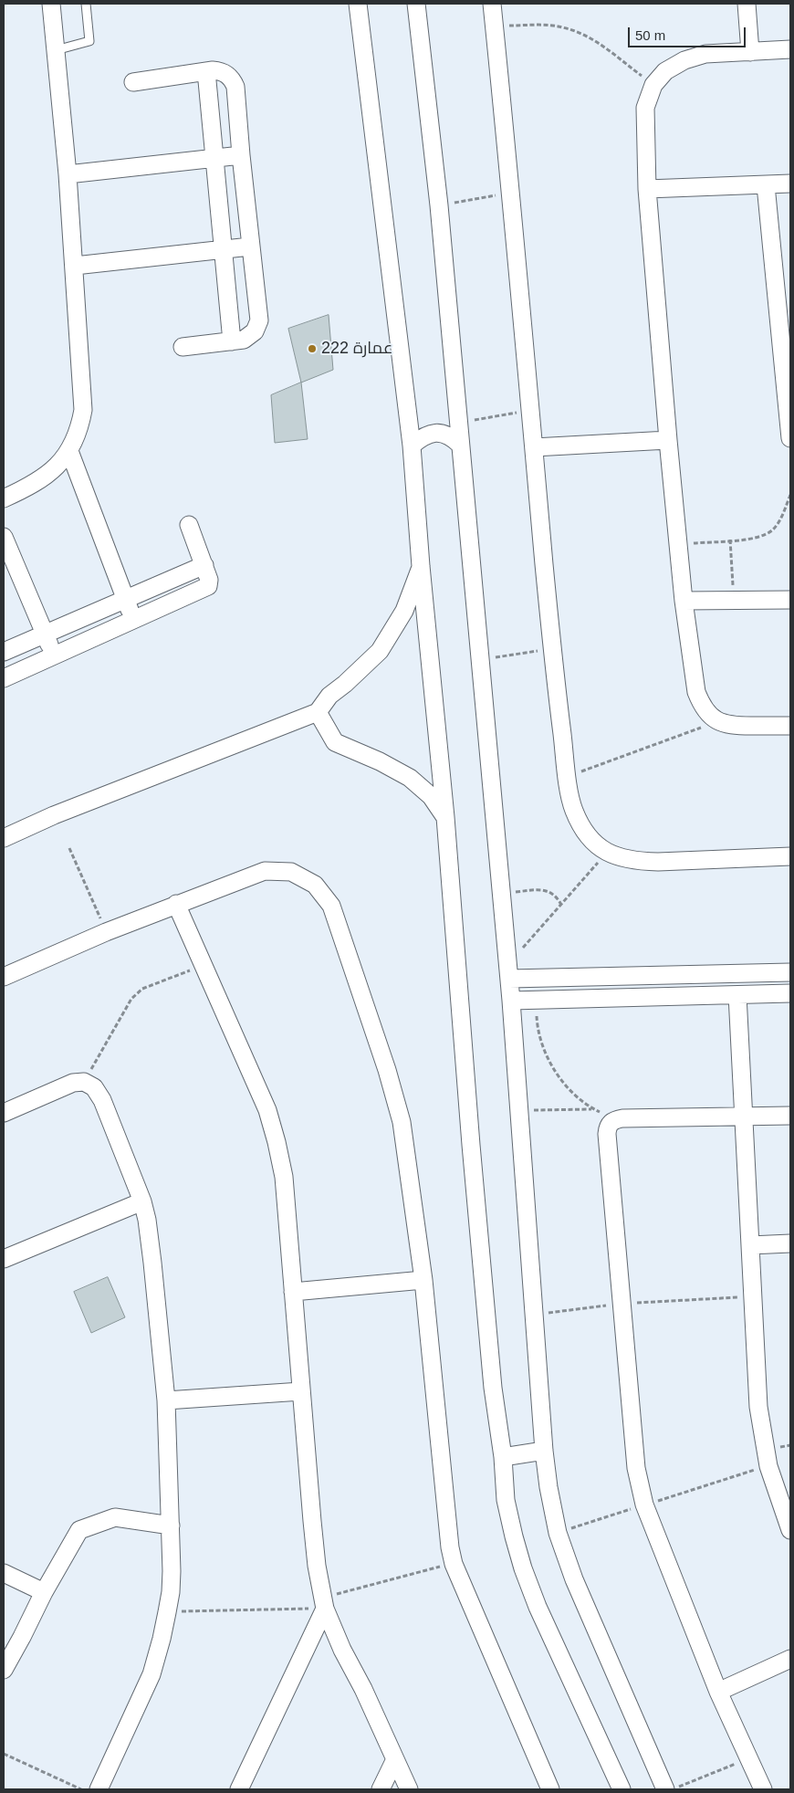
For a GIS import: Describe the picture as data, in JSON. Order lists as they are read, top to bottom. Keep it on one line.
{"places":["عمارة 222"],"scale_bar":"50 m"}
